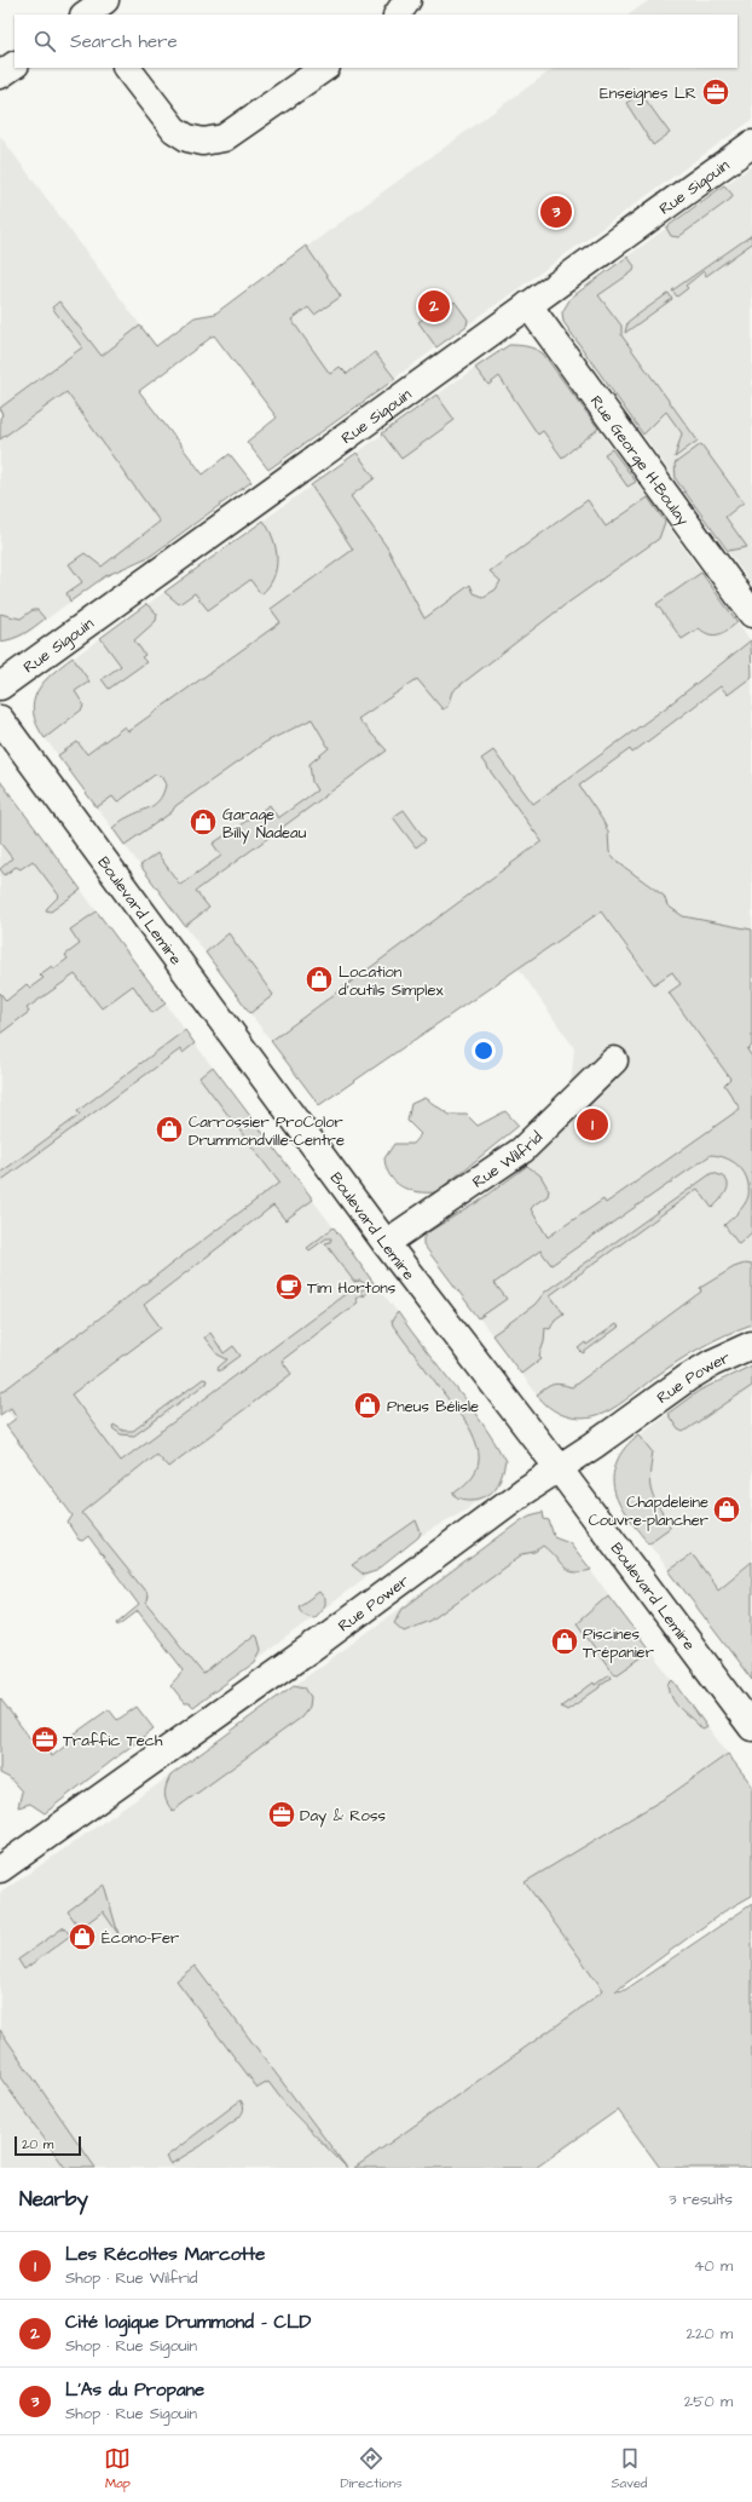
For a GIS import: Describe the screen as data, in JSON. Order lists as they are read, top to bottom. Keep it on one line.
{"streets":{"street":["Rue Sigouin","Rue George H-Boulay","Boulevard Lemire","Rue Wilfrid","Rue Power"]},"crossings":[["Rue Sigouin","Rue George H-Boulay"],["Boulevard Lemire","Rue Wilfrid"],["Boulevard Lemire","Rue Power"]],"places":{"office":["Enseignes LR","Traffic Tech","Day & Ross"],"shop":["Garage Billy Nadeau","Location d'outils Simplex","Carrossier ProColor Drummondville-Centre","Pneus Bélisle","Chapdeleine Couvre-plancher","Piscines Trépanier","Écono-Fer"],"cafe":["Tim Hortons"]},"scale_bar":"20 m","page":{"search":"Search here","pins":["3","2","1"],"scale":"20 m","heading":["Nearby","3 results"],"list":[{"mark":"1","name":"Les Récoltes Marcotte","note":"Shop · Rue Wilfrid","value":"40 m"},{"mark":"2","name":"Cité logique Drummond - CLD","note":"Shop · Rue Sigouin","value":"220 m"},{"mark":"3","name":"L'As du Propane","note":"Shop · Rue Sigouin","value":"250 m"}],"nav":["Map","Directions","Saved"]}}
